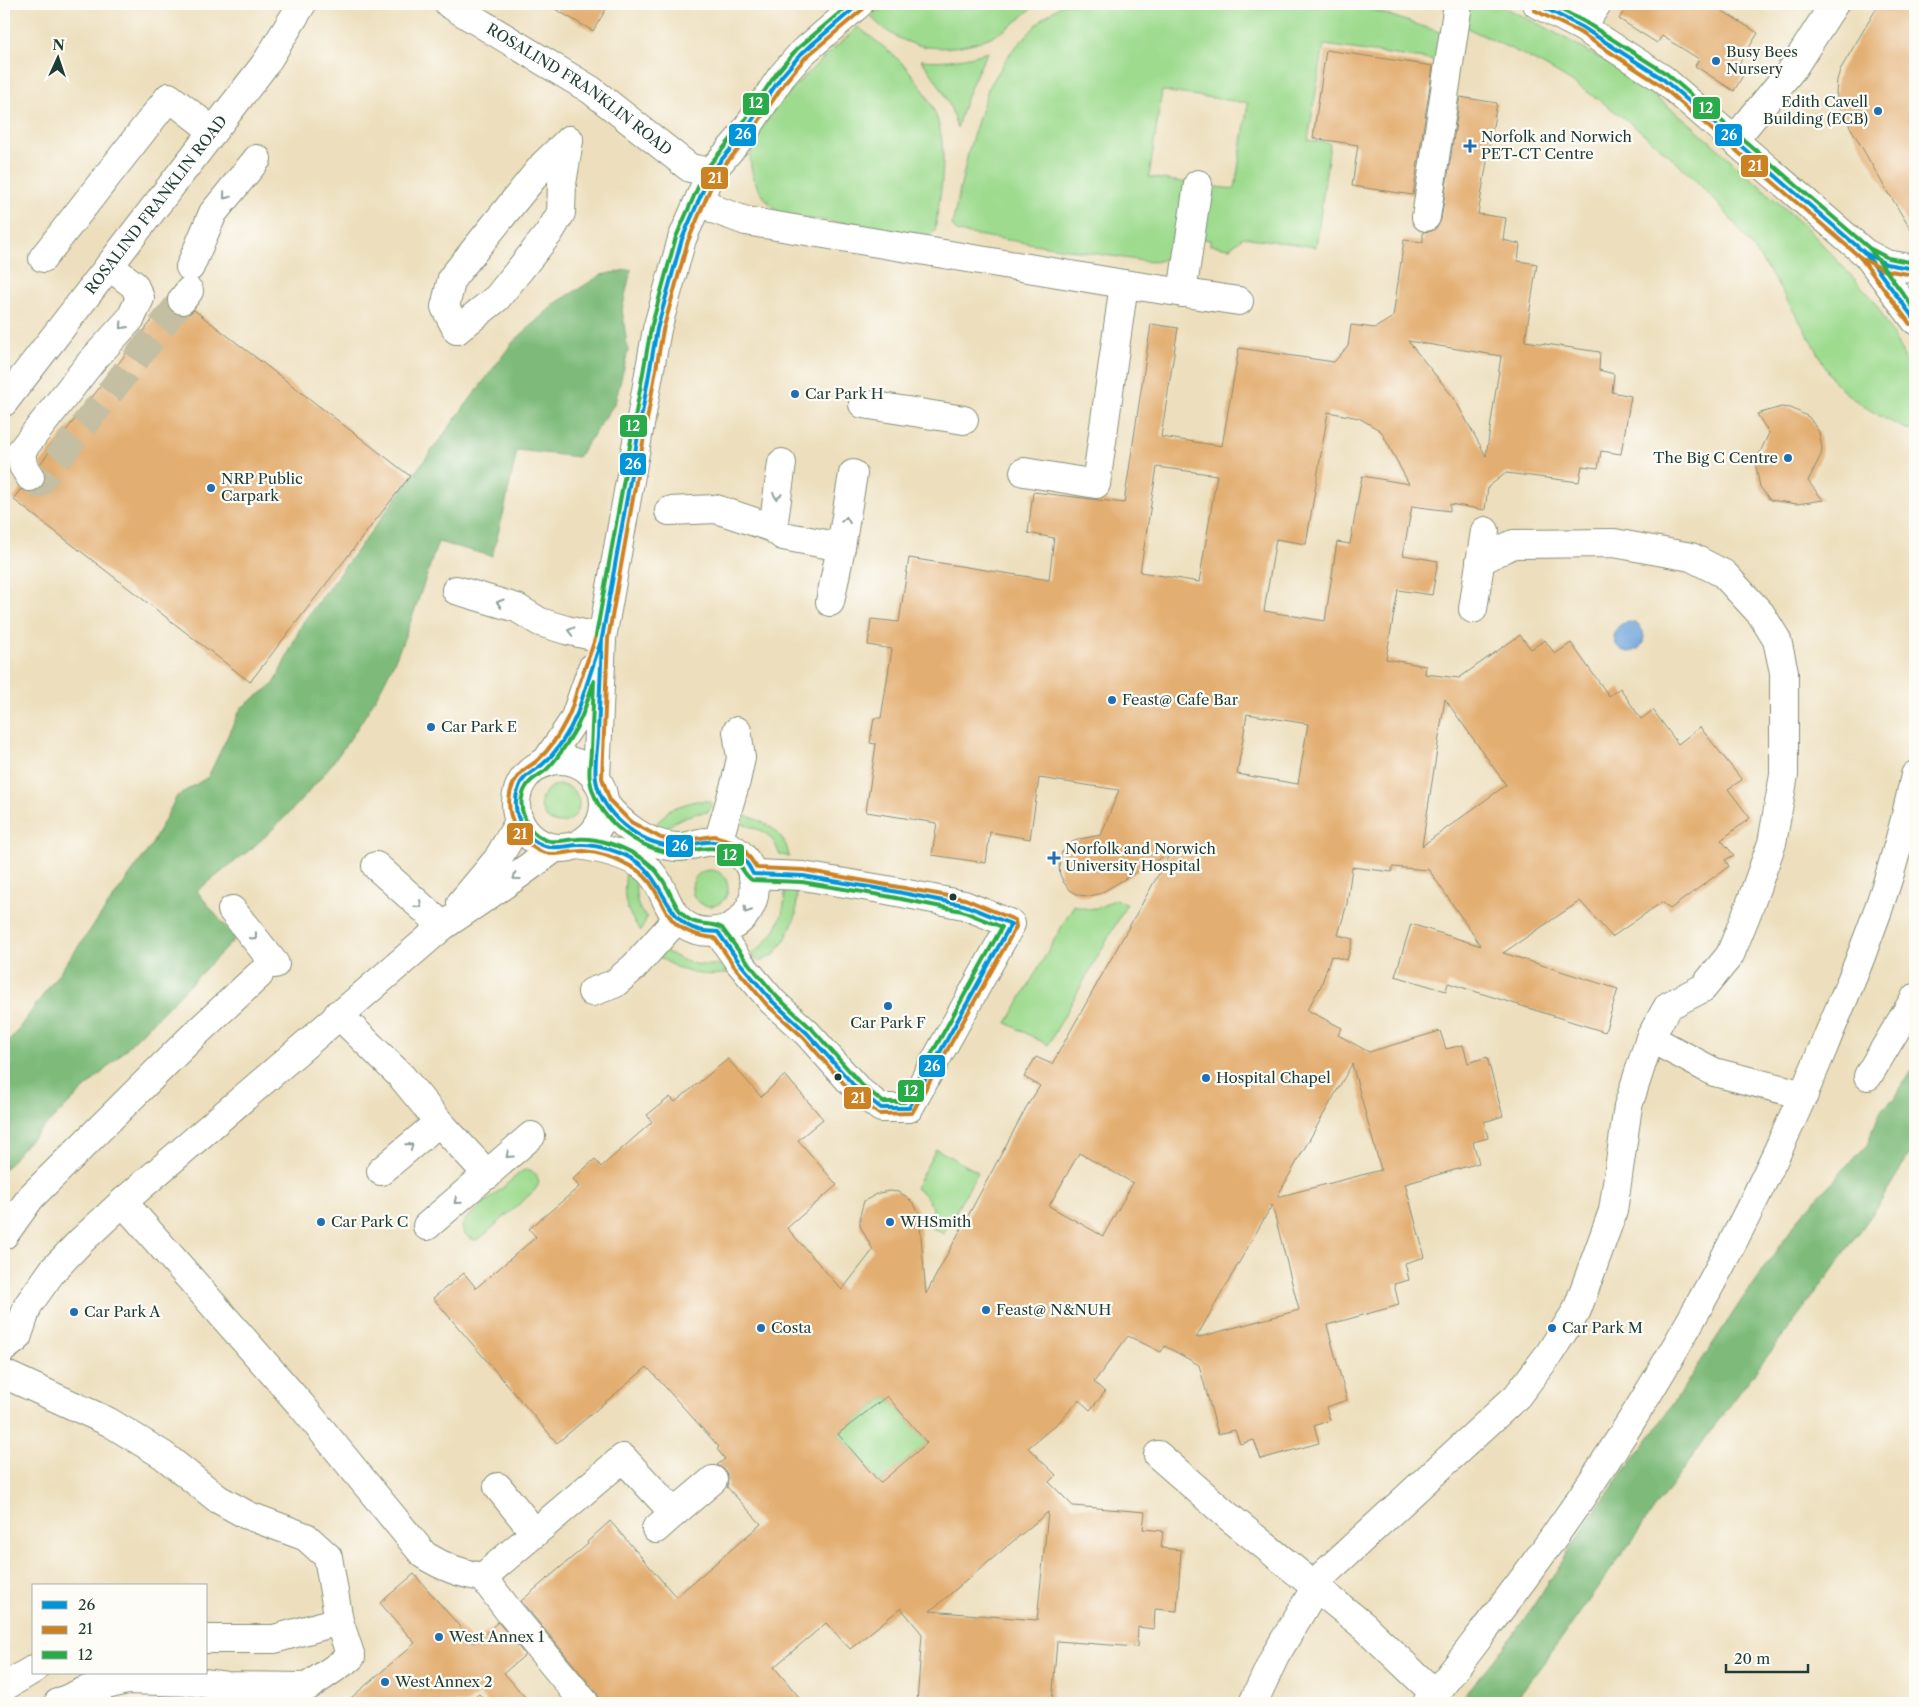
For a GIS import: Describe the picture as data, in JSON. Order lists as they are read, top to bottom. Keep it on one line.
{"streets":{"street":["ROSALIND FRANKLIN ROAD"]},"places":{"other":["Busy Bees Nursery","Edith Cavell Building (ECB)","Car Park H","The Big C Centre","NRP Public Carpark","Feast@ Cafe Bar","Car Park E","Car Park F","Hospital Chapel","Car Park C","WHSmith","Feast@ N&NUH","Car Park A","Costa","Car Park M","West Annex 1","West Annex 2"],"health":["Norfolk and Norwich PET-CT Centre","Norfolk and Norwich University Hospital"]},"lines":["transit line 26","transit line 12","transit line 21"],"legend":["26","21","12"],"scale_bar":"20 m","north":"top"}
